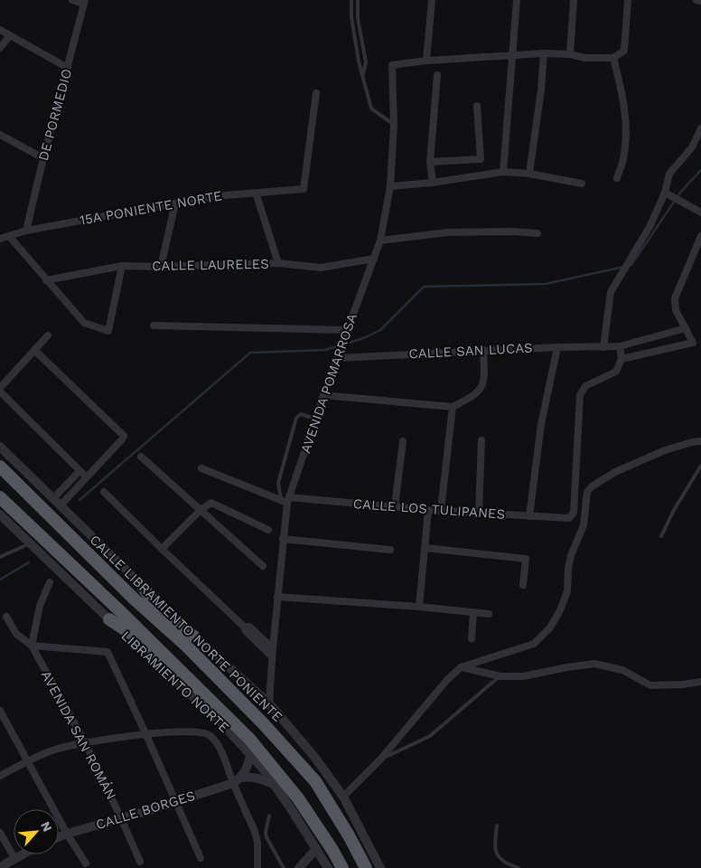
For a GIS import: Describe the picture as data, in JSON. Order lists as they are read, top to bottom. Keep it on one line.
{"streets":{"highway":["CALLE LIBRAMIENTO NORTE PONIENTE"],"street":["DE PORMEDIO","15A PONIENTE NORTE","CALLE LAURELES","CALLE SAN LUCAS","AVENIDA POMARROSA","CALLE LOS TULIPANES","LIBRAMIENTO NORTE","AVENIDA SAN ROMÁN","CALLE BORGES"]},"crossings":[["DE PORMEDIO","15A PONIENTE NORTE"],["CALLE LAURELES","AVENIDA POMARROSA"],["CALLE SAN LUCAS","AVENIDA POMARROSA"],["AVENIDA POMARROSA","CALLE LOS TULIPANES"],["LIBRAMIENTO NORTE","CALLE BORGES"],["AVENIDA SAN ROMÁN","CALLE BORGES"]],"north":"top right"}
